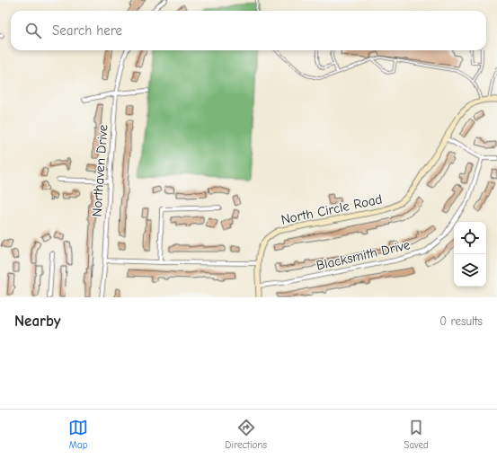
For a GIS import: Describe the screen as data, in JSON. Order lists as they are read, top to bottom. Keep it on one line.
{"streets":{"street":["Northaven Drive","North Circle Road","Blacksmith Drive"]},"crossings":[["North Circle Road","Blacksmith Drive"]],"page":{"search":"Search here","heading":["Nearby","0 results"],"nav":["Map","Directions","Saved"]}}
